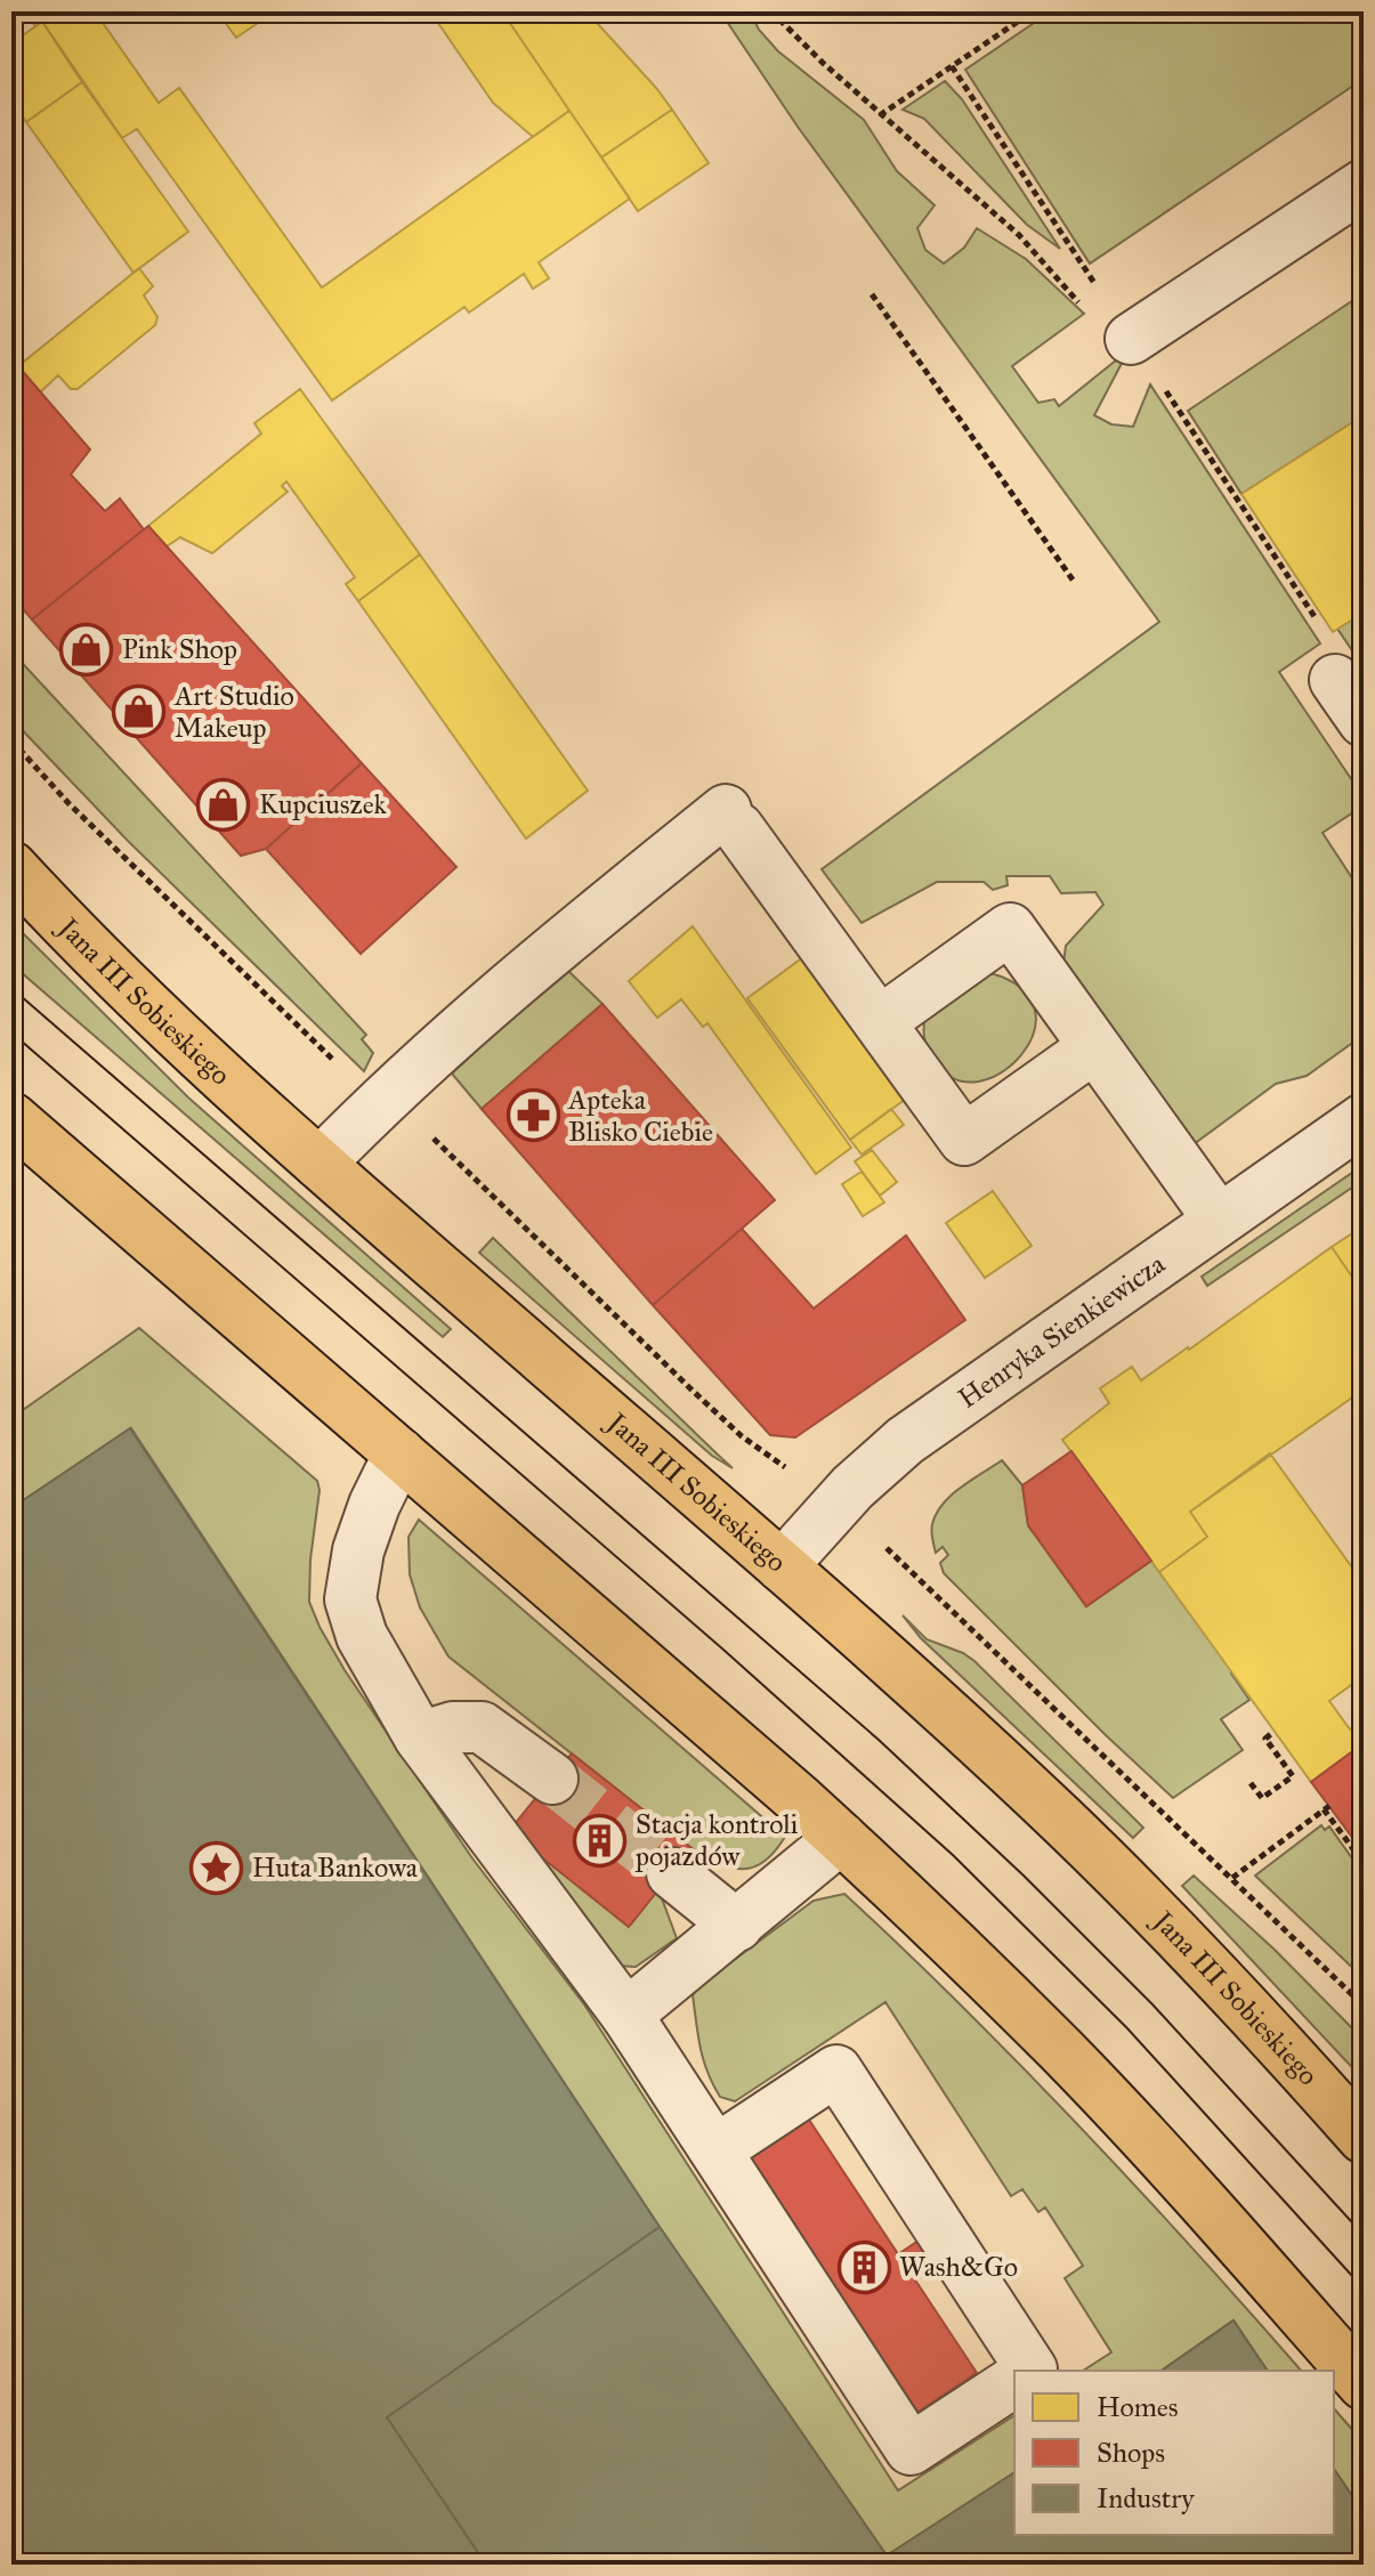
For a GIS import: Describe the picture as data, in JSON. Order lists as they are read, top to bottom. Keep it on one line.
{"streets":{"main road":["Jana III Sobieskiego"],"street":["Henryka Sienkiewicza"]},"crossings":[["Jana III Sobieskiego","Henryka Sienkiewicza"]],"places":{"shop":["Pink Shop","Art Studio Makeup","Kupciuszek"],"pharmacy":["Apteka Blisko Ciebie"],"building":["Stacja kontroli pojazdów","Wash&Go"],"place":["Huta Bankowa"]},"legend":["Homes","Shops","Industry"]}
